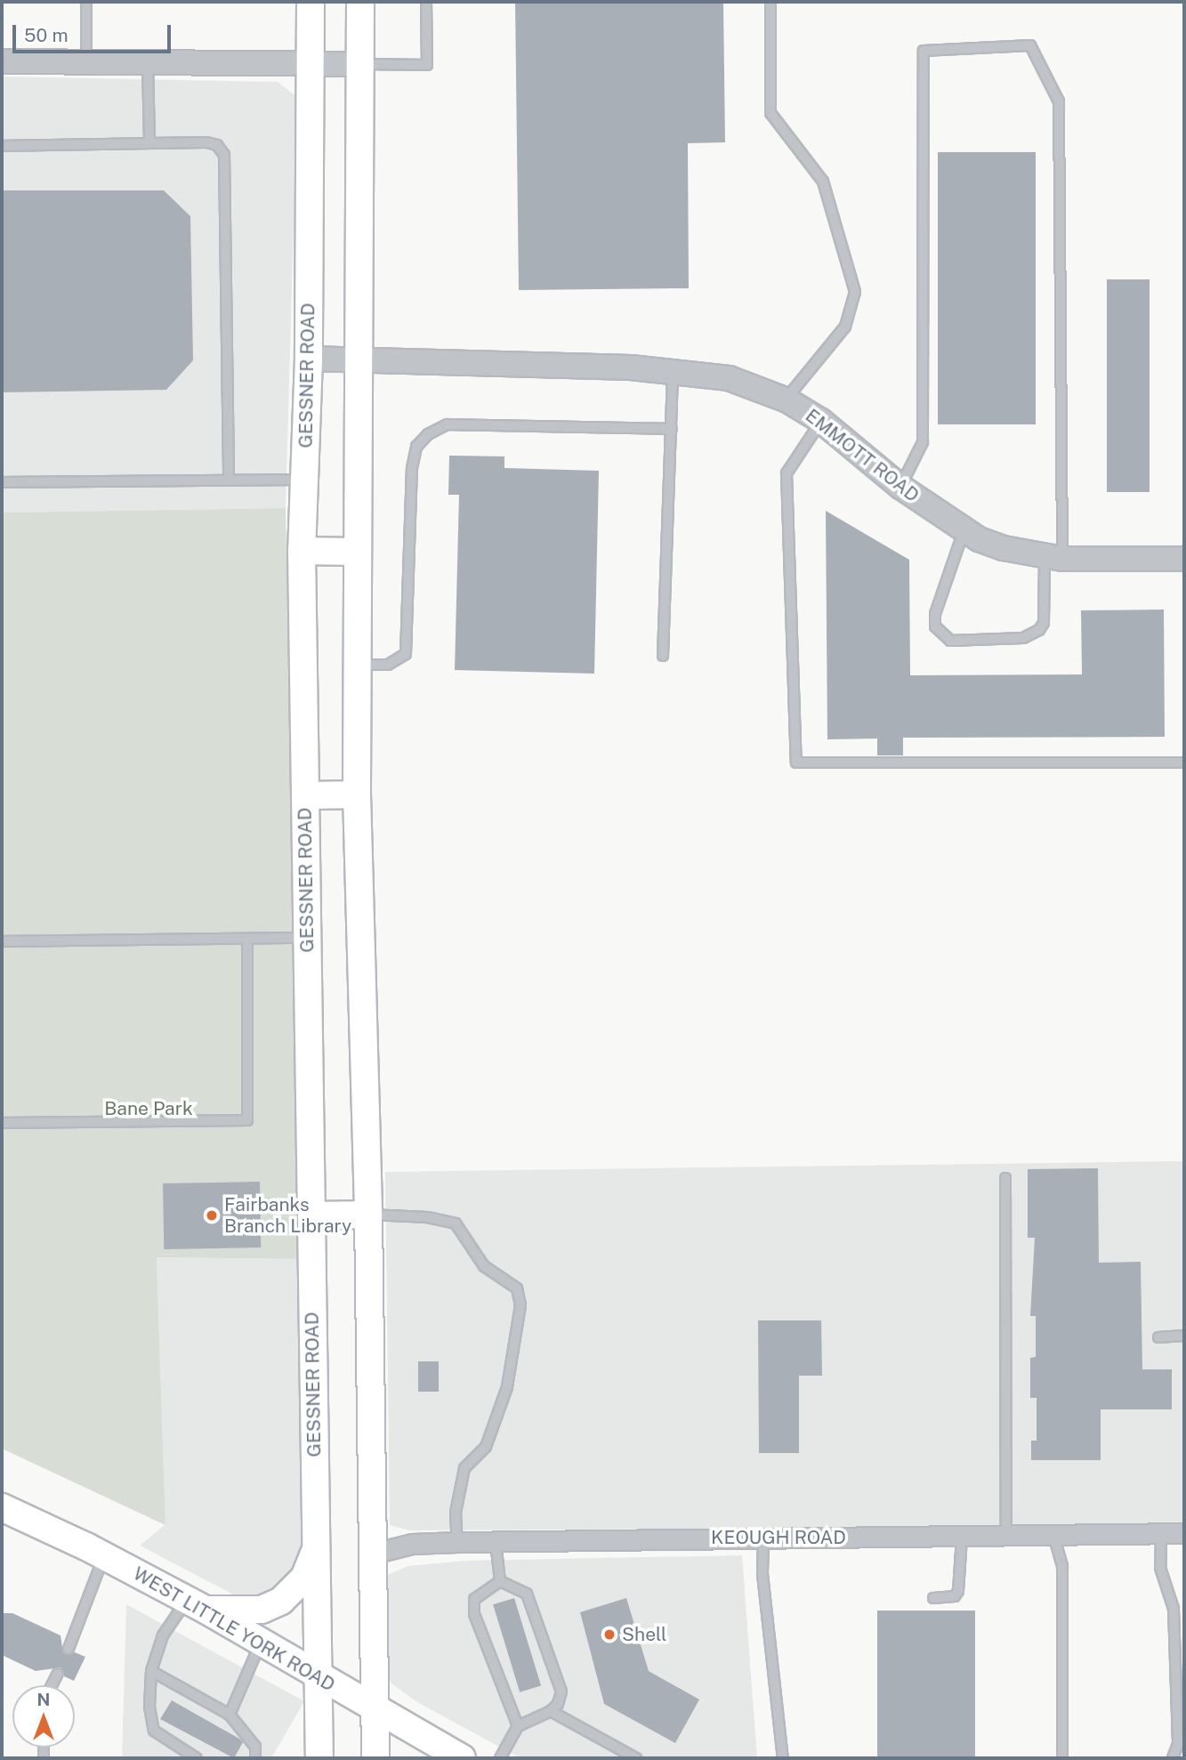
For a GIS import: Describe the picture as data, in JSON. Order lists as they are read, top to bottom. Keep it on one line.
{"streets":{"main road":["GESSNER ROAD","WEST LITTLE YORK ROAD"],"street":["EMMOTT ROAD","KEOUGH ROAD"]},"crossings":[["GESSNER ROAD","EMMOTT ROAD"],["GESSNER ROAD","WEST LITTLE YORK ROAD"]],"parks":["Bane Park"],"places":["Fairbanks Branch Library","Shell"],"scale_bar":"50 m","north":"top"}
